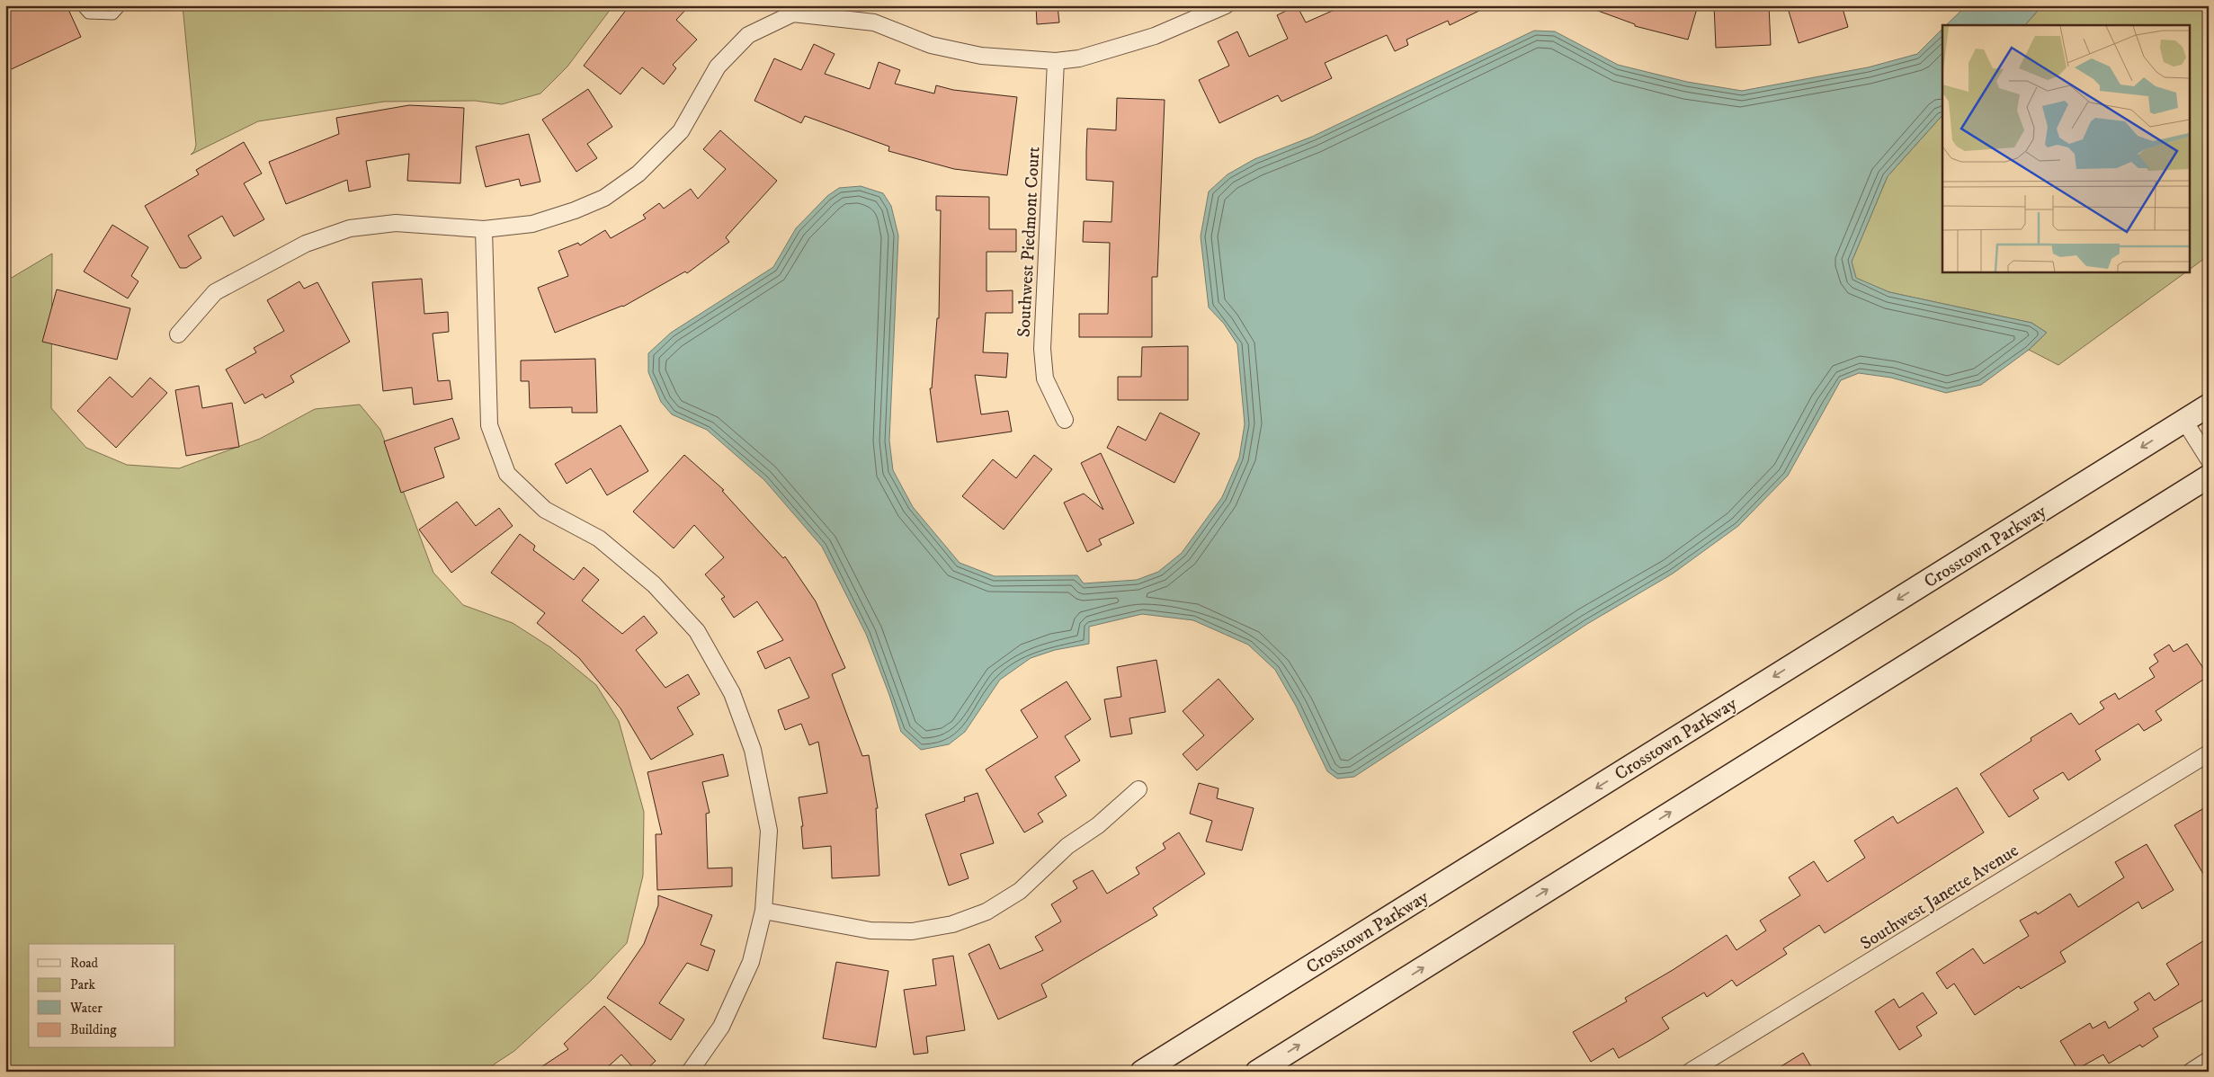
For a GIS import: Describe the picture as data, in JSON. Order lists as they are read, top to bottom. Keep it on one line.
{"streets":{"main road":["Crosstown Parkway"],"street":["Southwest Piedmont Court","Southwest Janette Avenue"]},"legend":["Road","Park","Water","Building"]}
